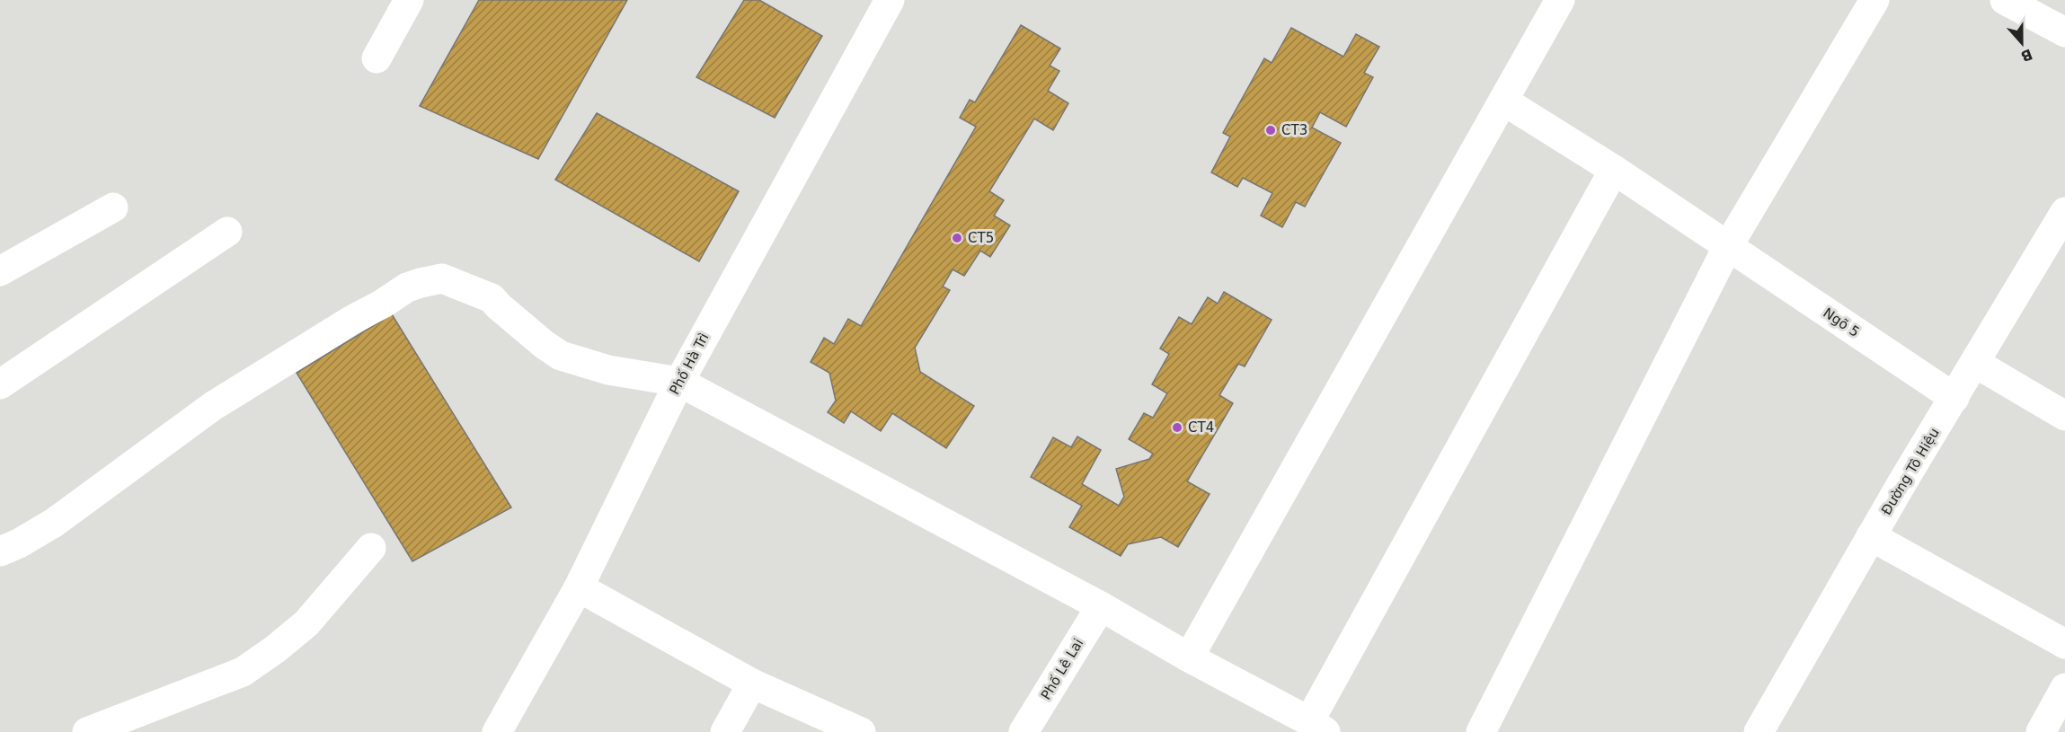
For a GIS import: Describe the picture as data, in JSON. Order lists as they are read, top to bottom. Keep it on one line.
{"streets":{"street":["Ngõ 5","Phố Hà Trì","Đường Tô Hiệu","Phố Lê Lai"]},"crossings":[["Ngõ 5","Đường Tô Hiệu"]],"places":["CT3","CT5","CT4"],"north":"bottom"}
